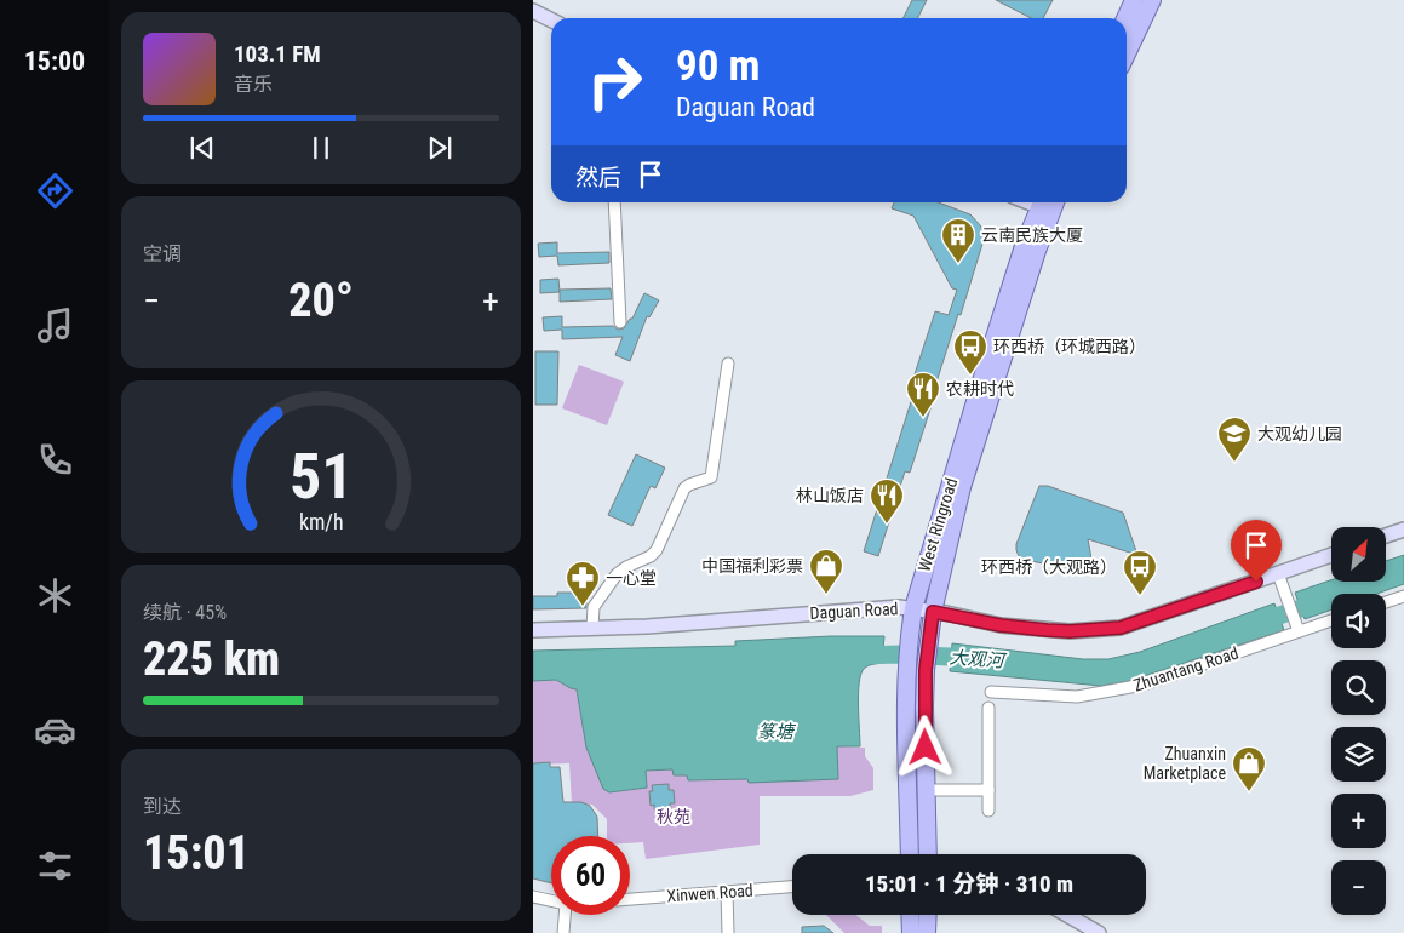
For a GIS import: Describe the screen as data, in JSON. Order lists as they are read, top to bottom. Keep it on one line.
{"streets":{"main road":["West Ringroad","Daguan Road"],"street":["Zhuantang Road","Xinwen Road"]},"crossings":[["West Ringroad","Daguan Road"]],"water":["大观河","篆塘"],"parks":["秋苑"],"places":{"building":["云南民族大厦"],"bus stop":["环西桥（环城西路）","环西桥（大观路）"],"restaurant":["农耕时代","林山饭店"],"school or university":["大观幼儿园"],"shop":["中国福利彩票","Zhuanxin Marketplace"],"pharmacy":["一心堂"]},"north":"top right","page":{"tabs":"15:00","turn":["90 m","Daguan Road"],"song":["103.1 FM","音乐"],"then":"然后","tile":["空调",["续航 · 45%","225 km"],["到达","15:01"]],"heat":["−","20°","+"],"map_buttons":["+","−"],"limit":"60","trip":"15:01 · 1 分钟 · 310 m","gauge":["51","km/h"]}}
